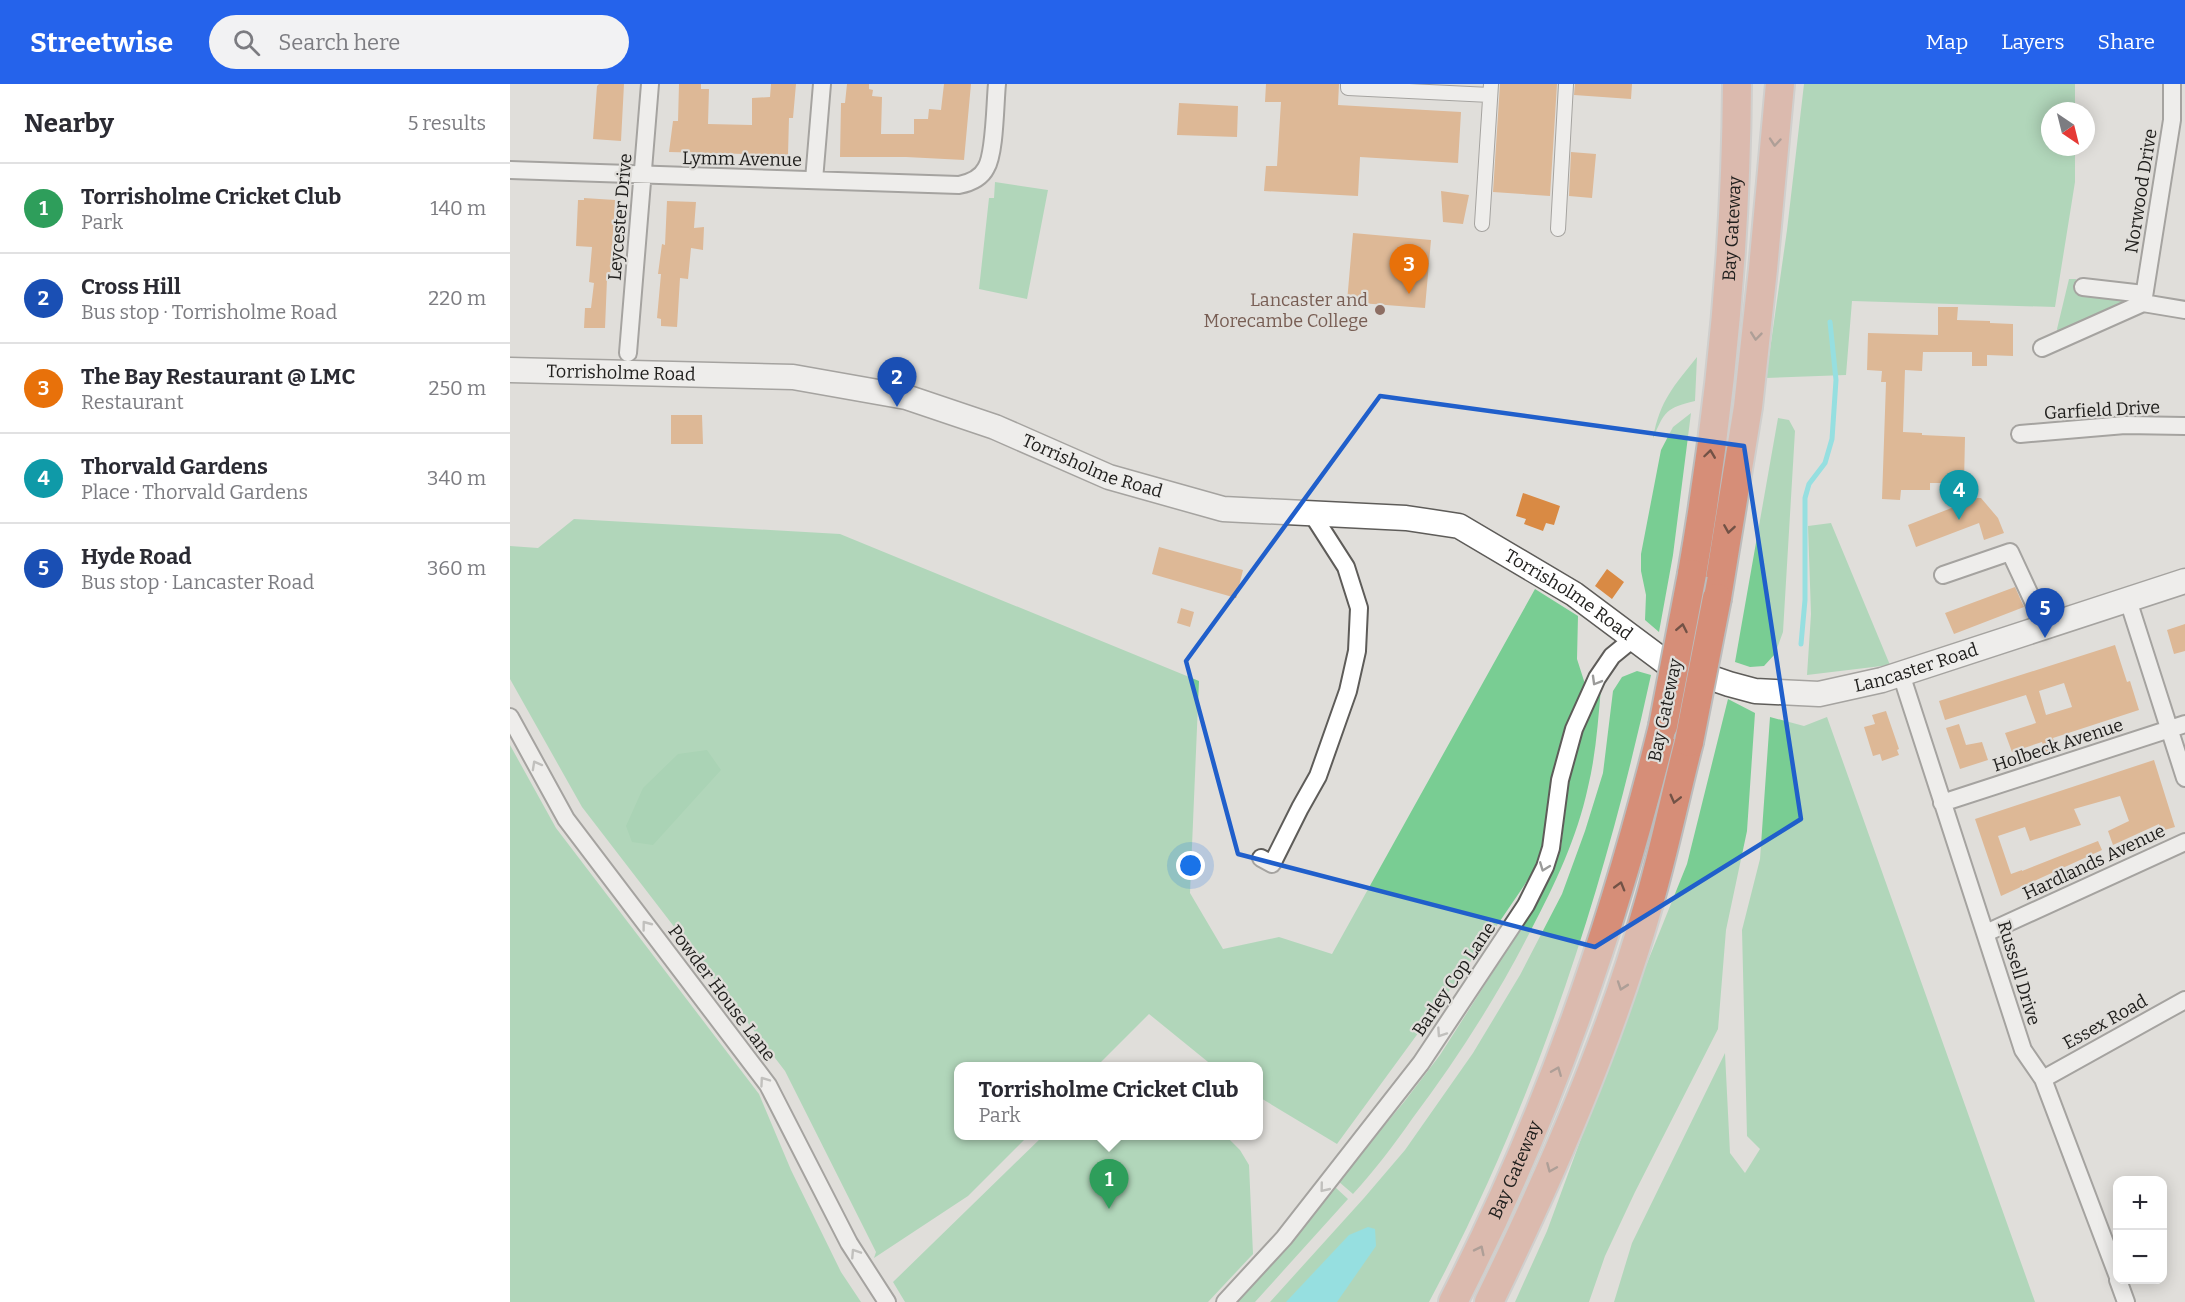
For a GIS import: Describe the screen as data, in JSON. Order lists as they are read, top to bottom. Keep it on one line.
{"streets":{"highway":["Bay Gateway"],"main road":["Torrisholme Road","Lancaster Road"],"street":["Lymm Avenue","Norwood Drive","Leycester Drive","Garfield Drive","Holbeck Avenue","Hardlands Avenue","Russell Drive","Barley Cop Lane","Powder House Lane","Essex Road"]},"crossings":[["Lymm Avenue","Leycester Drive"],["Torrisholme Road","Lancaster Road"],["Torrisholme Road","Barley Cop Lane"],["Lancaster Road","Russell Drive"],["Lancaster Road","Barley Cop Lane"],["Holbeck Avenue","Russell Drive"],["Hardlands Avenue","Russell Drive"],["Russell Drive","Essex Road"]],"one_way":["Barley Cop Lane","Powder House Lane"],"places":["Lancaster and Morecambe College"],"north":"bottom right","page":{"header":"Streetwise","search":"Search here","nav":["Map","Layers","Share"],"heading":["Nearby","5 results"],"list":[{"mark":"1","name":"Torrisholme Cricket Club","note":"Park","value":"140 m"},{"mark":"2","name":"Cross Hill","note":"Bus stop · Torrisholme Road","value":"220 m"},{"mark":"3","name":"The Bay Restaurant @ LMC","note":"Restaurant","value":"250 m"},{"mark":"4","name":"Thorvald Gardens","note":"Place · Thorvald Gardens","value":"340 m"},{"mark":"5","name":"Hyde Road","note":"Bus stop · Lancaster Road","value":"360 m"}],"pins":["3","2","4","5","1"],"popup":["Torrisholme Cricket Club","Park"],"map_buttons":["+","−"]}}
